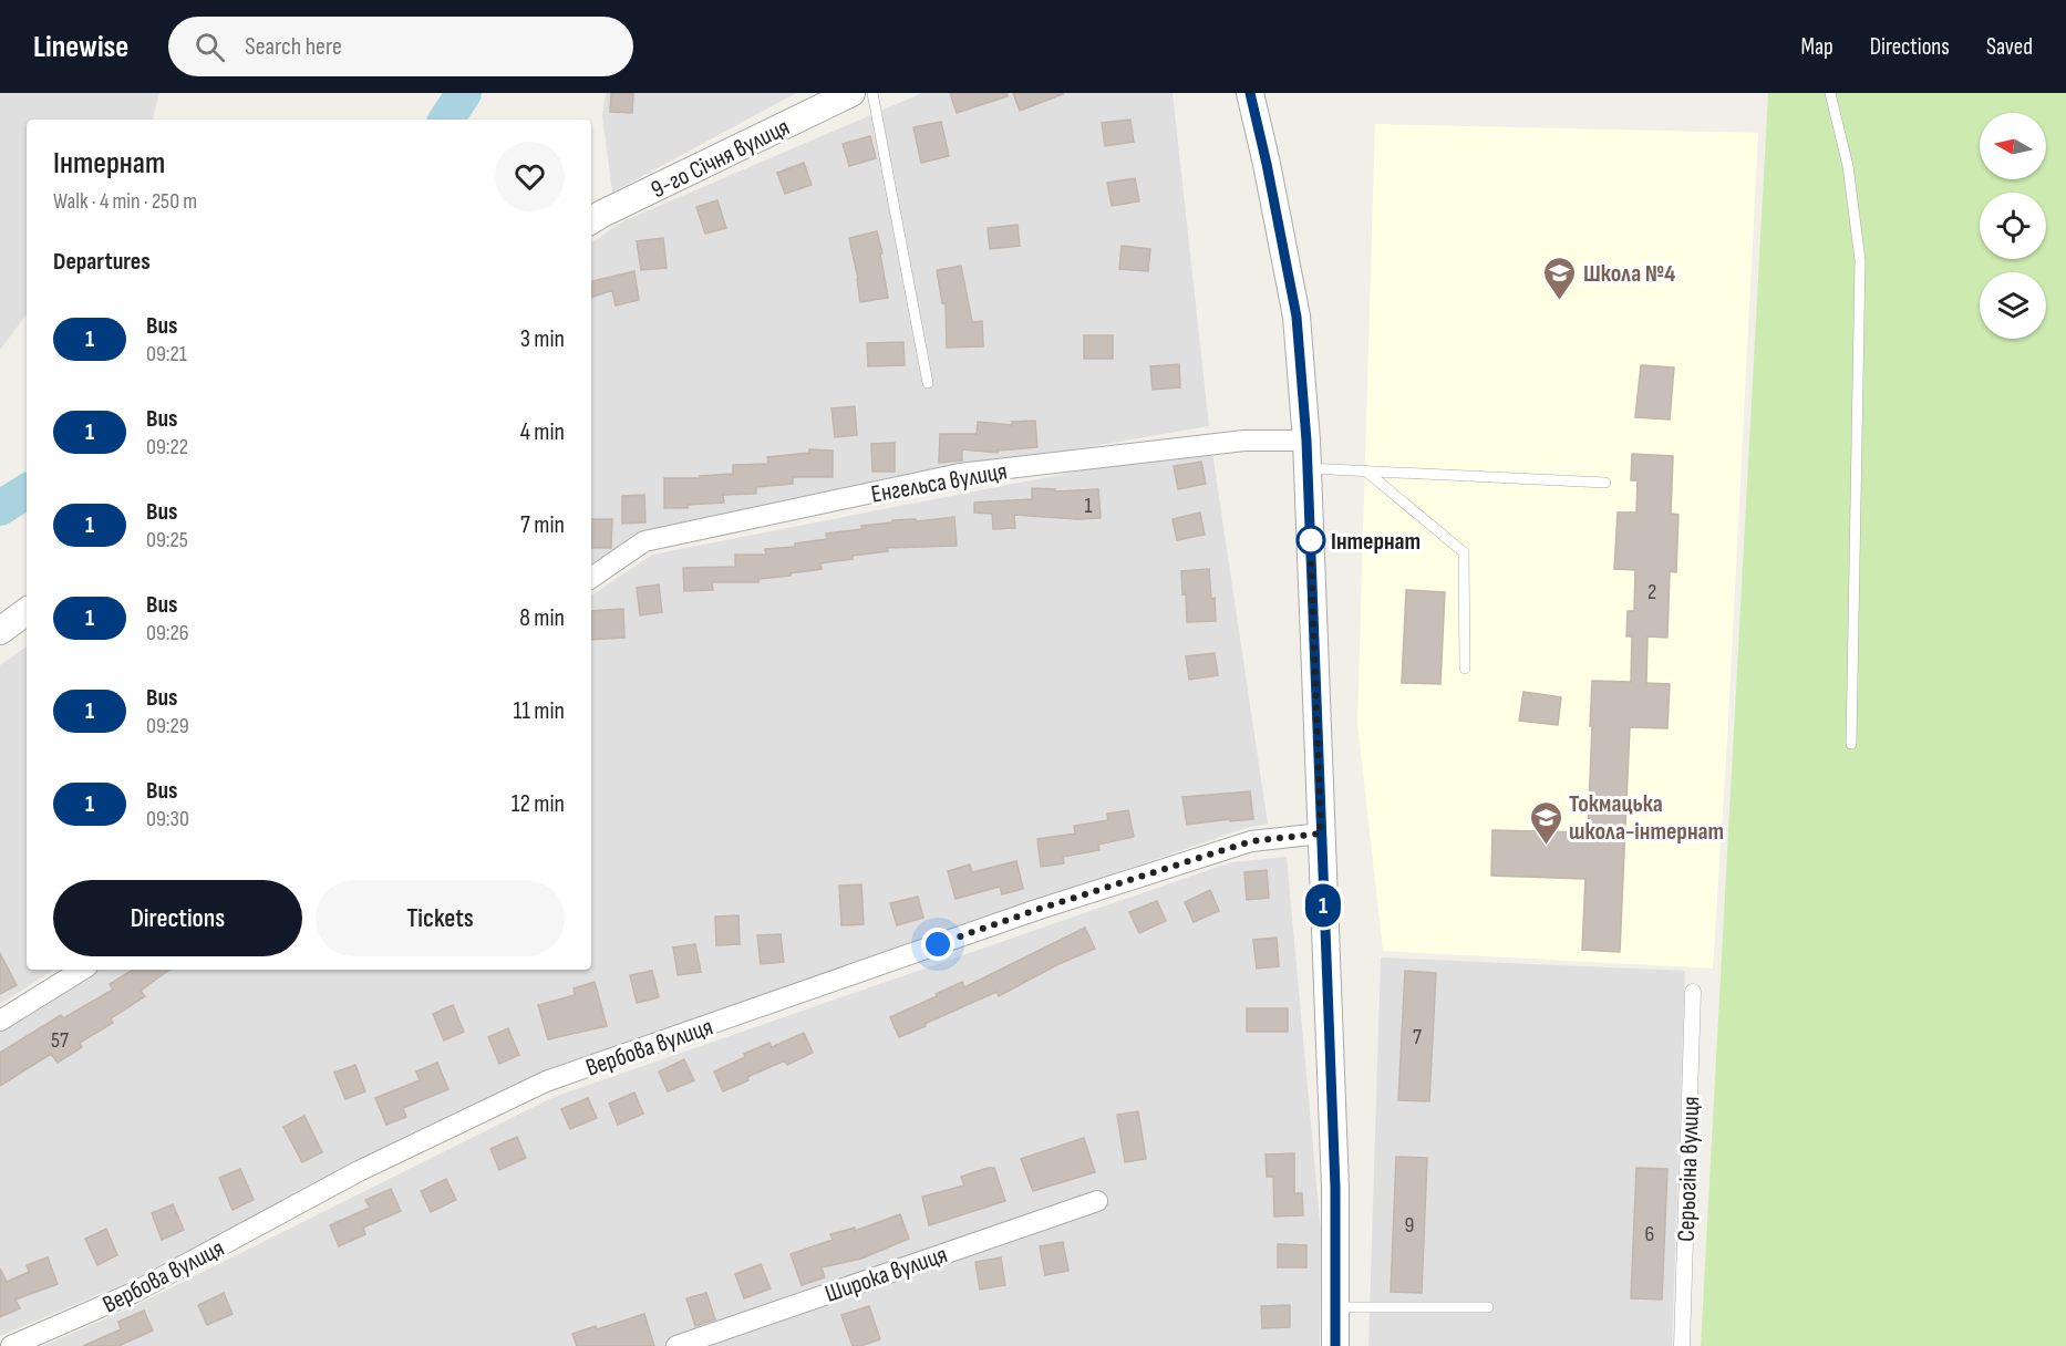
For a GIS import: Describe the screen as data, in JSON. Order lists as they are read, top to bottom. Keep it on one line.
{"streets":{"street":["9-го Січня вулиця","Енгельса вулиця","Вербова вулиця","Серьогіна вулиця","Широка вулиця"]},"places":{"school or university":["Школа №4","Токмацька школа-інтернат"],"other":["Інтернат"]},"lines":["bus line 1"],"house_numbers":["1","2","7","57","9","6"],"north":"left","page":{"header":"Linewise","search":"Search here","nav":["Map","Directions","Saved"],"on_map":"1","heading":[["Інтернат","Walk · 4 min · 250 m"],"Departures"],"list":[{"mark":"1","name":"Bus","note":"09:21","value":"3 min"},{"mark":"1","name":"Bus","note":"09:22","value":"4 min"},{"mark":"1","name":"Bus","note":"09:25","value":"7 min"},{"mark":"1","name":"Bus","note":"09:26","value":"8 min"},{"mark":"1","name":"Bus","note":"09:29","value":"11 min"},{"mark":"1","name":"Bus","note":"09:30","value":"12 min"}],"buttons":["Directions","Tickets"]}}
